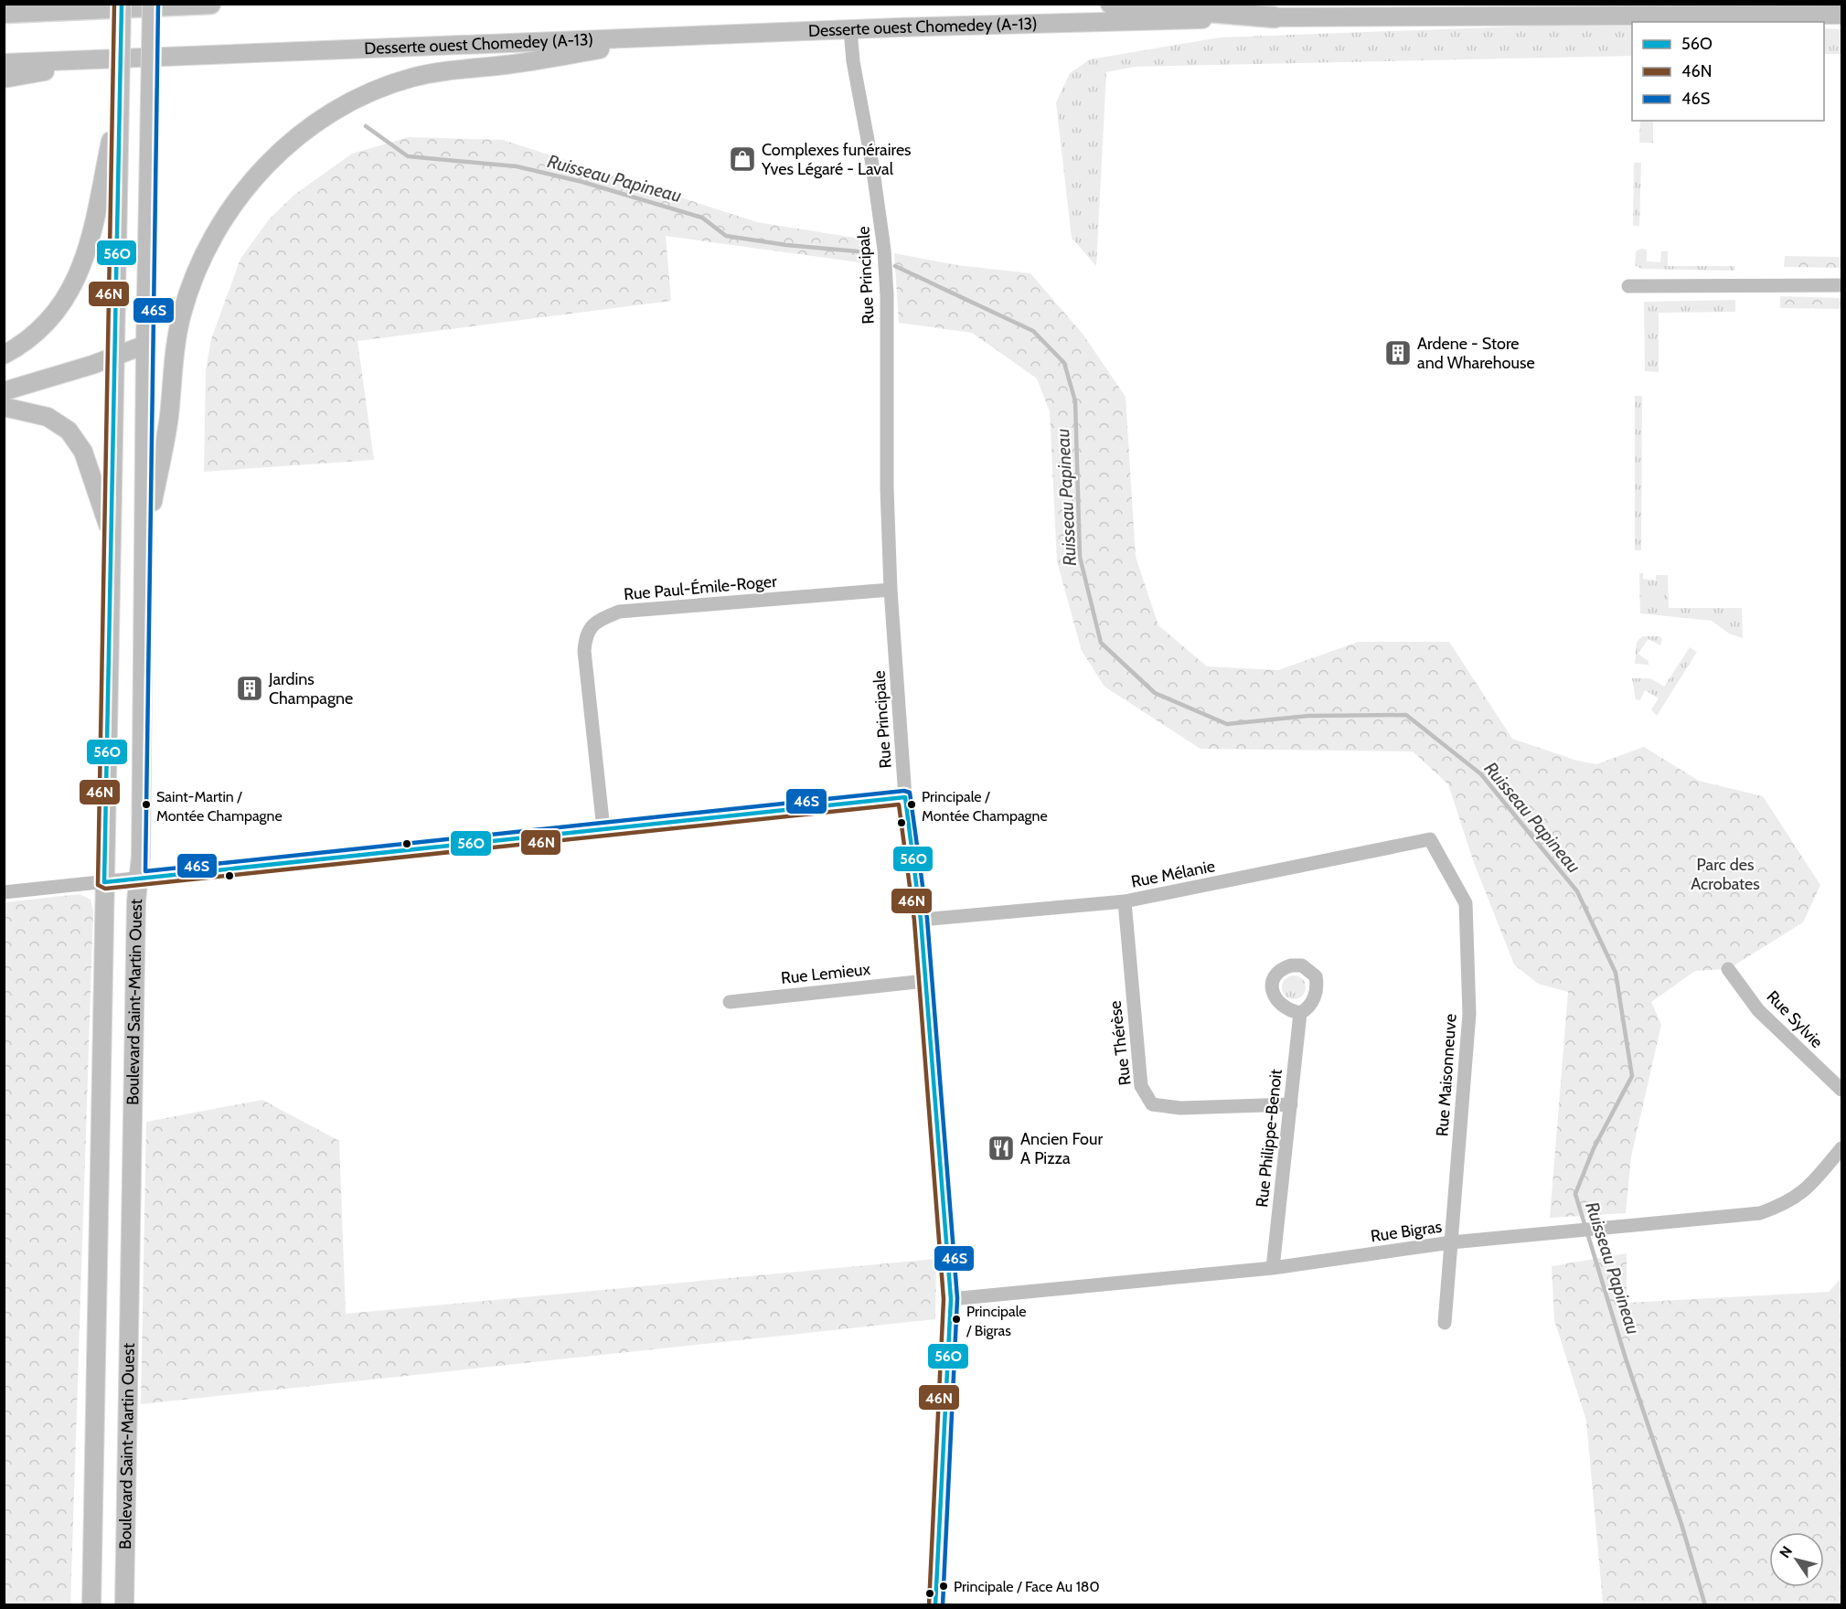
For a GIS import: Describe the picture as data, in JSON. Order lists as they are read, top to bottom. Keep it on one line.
{"streets":{"main road":["Desserte ouest Chomedey (A-13)","Boulevard Saint-Martin Ouest"],"street":["Rue Principale","Rue Paul-Émile-Roger","Rue Mélanie","Rue Lemieux","Rue Sylvie","Rue Thérèse","Rue Maisonneuve","Rue Philippe-Benoit","Rue Bigras"]},"crossings":[["Desserte ouest Chomedey (A-13)","Rue Principale"],["Rue Principale","Rue Paul-Émile-Roger"],["Rue Principale","Rue Mélanie"],["Rue Principale","Rue Lemieux"],["Rue Principale","Rue Bigras"],["Rue Mélanie","Rue Thérèse"],["Rue Mélanie","Rue Maisonneuve"],["Rue Thérèse","Rue Philippe-Benoit"],["Rue Maisonneuve","Rue Bigras"],["Rue Philippe-Benoit","Rue Bigras"]],"water":["Ruisseau Papineau"],"parks":["Parc des Acrobates"],"places":{"shop":["Complexes funéraires Yves Légaré - Laval"],"building":["Ardene - Store and Wharehouse","Jardins Champagne"],"other":["Saint-Martin / Montée Champagne","Principale / Montée Champagne","Principale / Bigras","Principale / Face Au 180"],"restaurant":["Ancien Four A Pizza"]},"lines":["transit line 56O","transit line 46N","transit line 46S"],"legend":["56O","46N","46S"],"north":"top left"}
